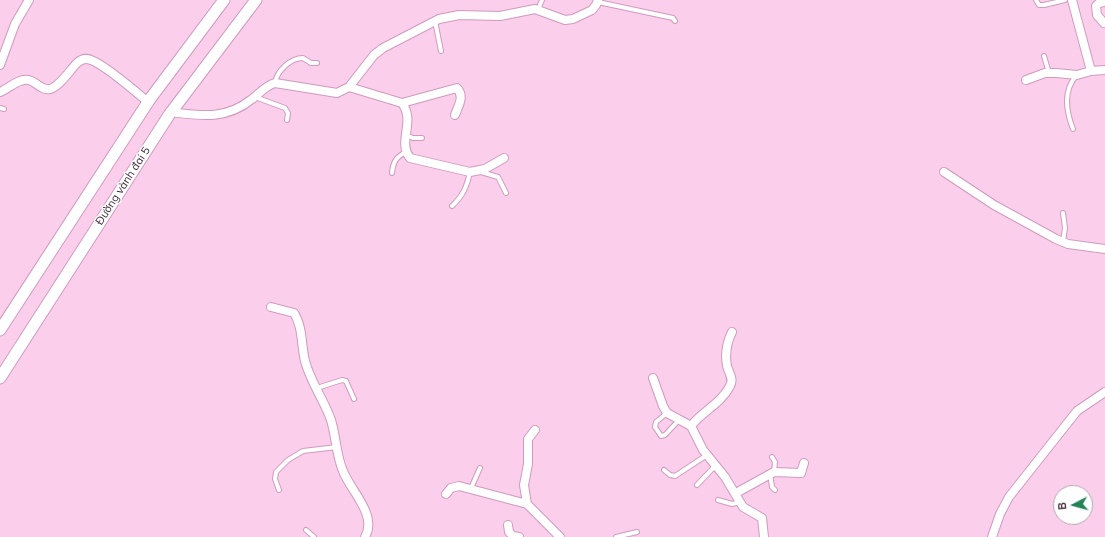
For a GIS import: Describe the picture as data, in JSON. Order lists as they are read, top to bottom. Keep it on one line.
{"streets":{"main road":["Đường vành đai 5"]},"north":"left"}
